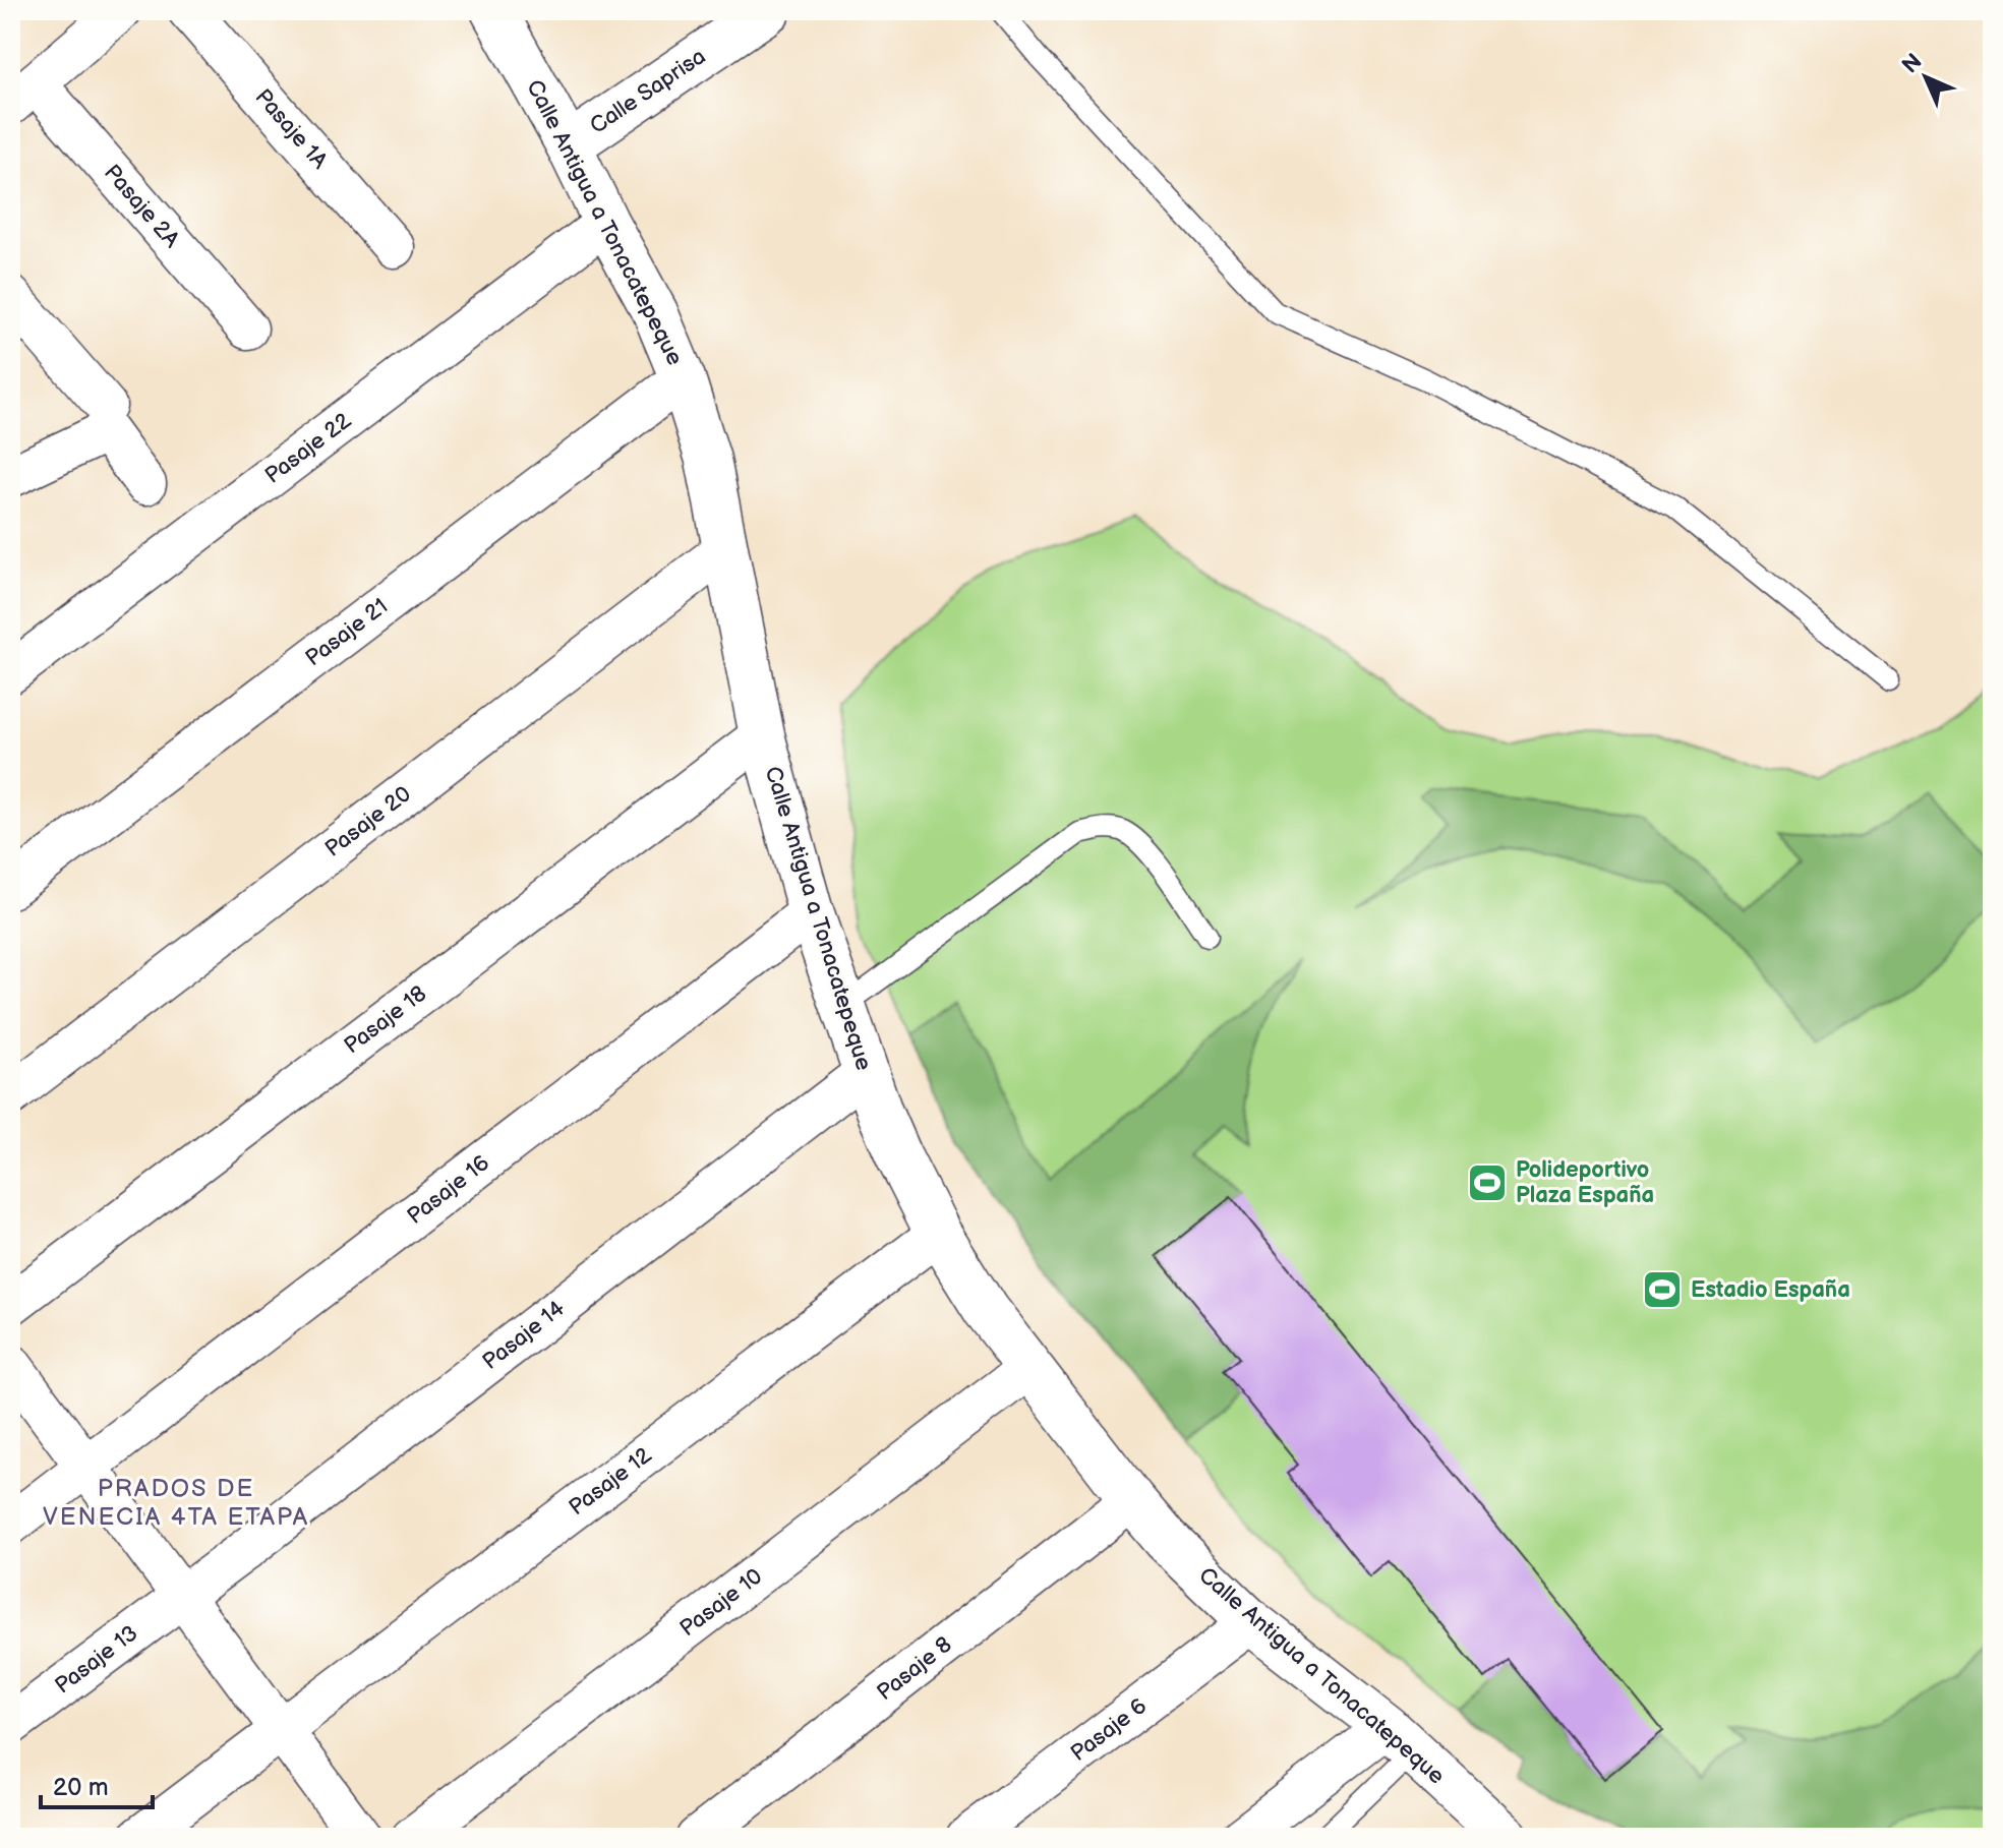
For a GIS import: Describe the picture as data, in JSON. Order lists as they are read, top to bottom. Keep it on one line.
{"streets":{"street":["Calle Saprisa","Pasaje 1A","Pasaje 2A","Calle Antigua a Tonacatepeque","Pasaje 22","Pasaje 21","Pasaje 20","Pasaje 18","Pasaje 16","Pasaje 14","Pasaje 12","Pasaje 10","Pasaje 13","Pasaje 8","Pasaje 6"]},"crossings":[["Calle Saprisa","Calle Antigua a Tonacatepeque"],["Calle Antigua a Tonacatepeque","Pasaje 22"],["Calle Antigua a Tonacatepeque","Pasaje 21"],["Calle Antigua a Tonacatepeque","Pasaje 20"],["Calle Antigua a Tonacatepeque","Pasaje 18"],["Calle Antigua a Tonacatepeque","Pasaje 16"],["Calle Antigua a Tonacatepeque","Pasaje 14"],["Calle Antigua a Tonacatepeque","Pasaje 12"],["Calle Antigua a Tonacatepeque","Pasaje 10"],["Calle Antigua a Tonacatepeque","Pasaje 8"],["Calle Antigua a Tonacatepeque","Pasaje 6"],["Pasaje 14","Pasaje 13"]],"districts":["PRADOS DE VENECIA 4TA ETAPA"],"places":{"sports":["Polideportivo Plaza España","Estadio España"]},"scale_bar":"20 m","north":"top left"}
